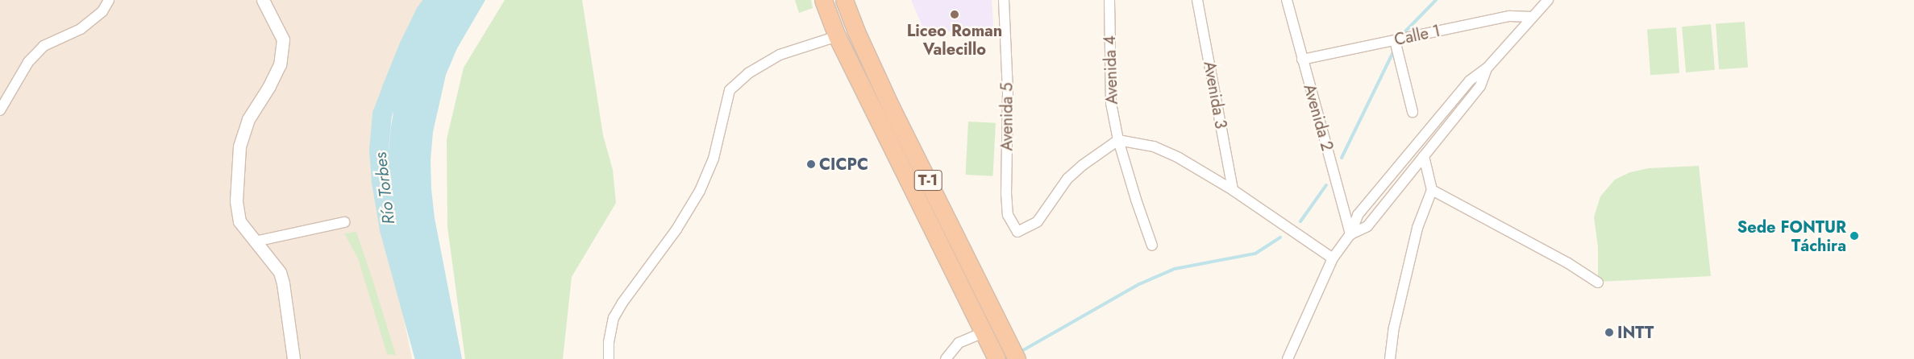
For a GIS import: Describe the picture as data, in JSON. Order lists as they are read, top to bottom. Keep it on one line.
{"streets":{"highway":["T-1"],"street":["Calle 1","Avenida 4","Avenida 3","Avenida 5","Avenida 2"]},"crossings":[["Calle 1","Avenida 2"],["Avenida 4","Avenida 5"]],"water":["Río Torbes"],"places":["Liceo Roman Valecillo","CICPC","Sede FONTUR Táchira","INTT"]}
